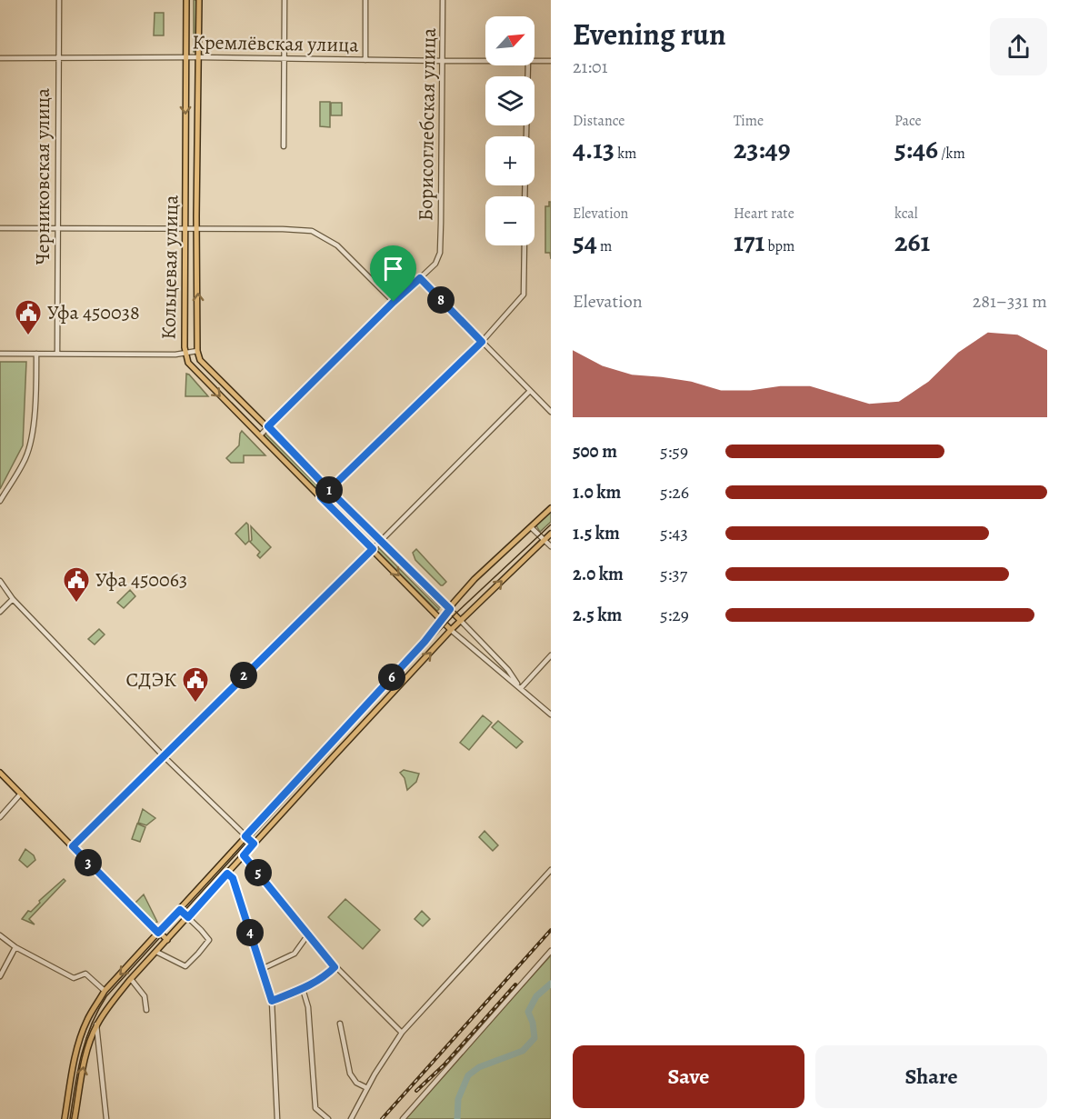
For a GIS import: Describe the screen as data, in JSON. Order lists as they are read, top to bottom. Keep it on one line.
{"streets":{"main road":["Кольцевая улица"],"street":["Кремлёвская улица","Борисоглебская улица","Черниковская улица"]},"crossings":[["Кремлёвская улица","Борисоглебская улица"],["Кремлёвская улица","Черниковская улица"],["Кремлёвская улица","Кольцевая улица"],["Борисоглебская улица","Кольцевая улица"]],"places":{"public building":["Уфа 450038","Уфа 450063","СДЭК"]},"north":"top right","page":{"heading":["Evening run","21:01"],"map_buttons":["+","−"],"stats":[["Distance","4.13 km"],["Time","23:49"],["Pace","5:46 /km"],["Elevation","54 m"],["Heart rate","171 bpm"],["kcal","261"]],"chart":["Elevation","281–331 m"],"pins":["8","1","2","6","3","5","4"],"list":[{"name":"500 m","note":"5:59"},{"name":"1.0 km","note":"5:26"},{"name":"1.5 km","note":"5:43"},{"name":"2.0 km","note":"5:37"},{"name":"2.5 km","note":"5:29"}],"buttons":["Save","Share"]}}
